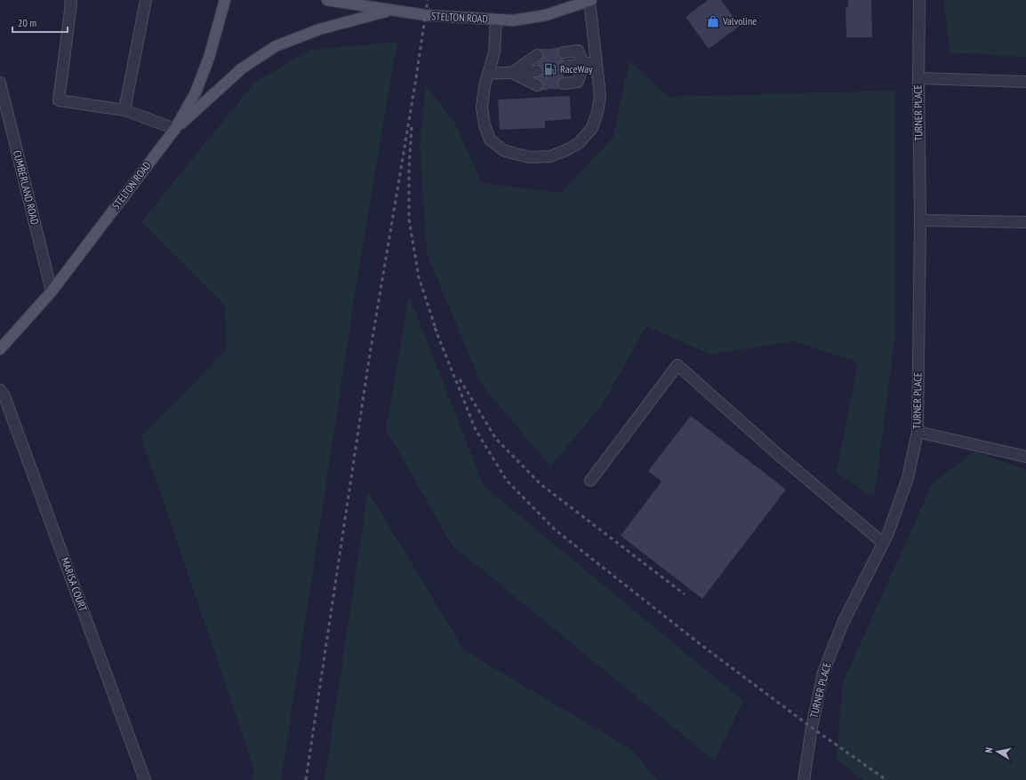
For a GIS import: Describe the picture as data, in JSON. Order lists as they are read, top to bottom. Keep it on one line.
{"streets":{"main road":["STELTON ROAD"],"street":["TURNER PLACE","CUMBERLAND ROAD","MARISA COURT"]},"crossings":[["STELTON ROAD","CUMBERLAND ROAD"]],"places":{"shop":["Valvoline"],"fuel station":["RaceWay"]},"scale_bar":"20 m","north":"left"}
